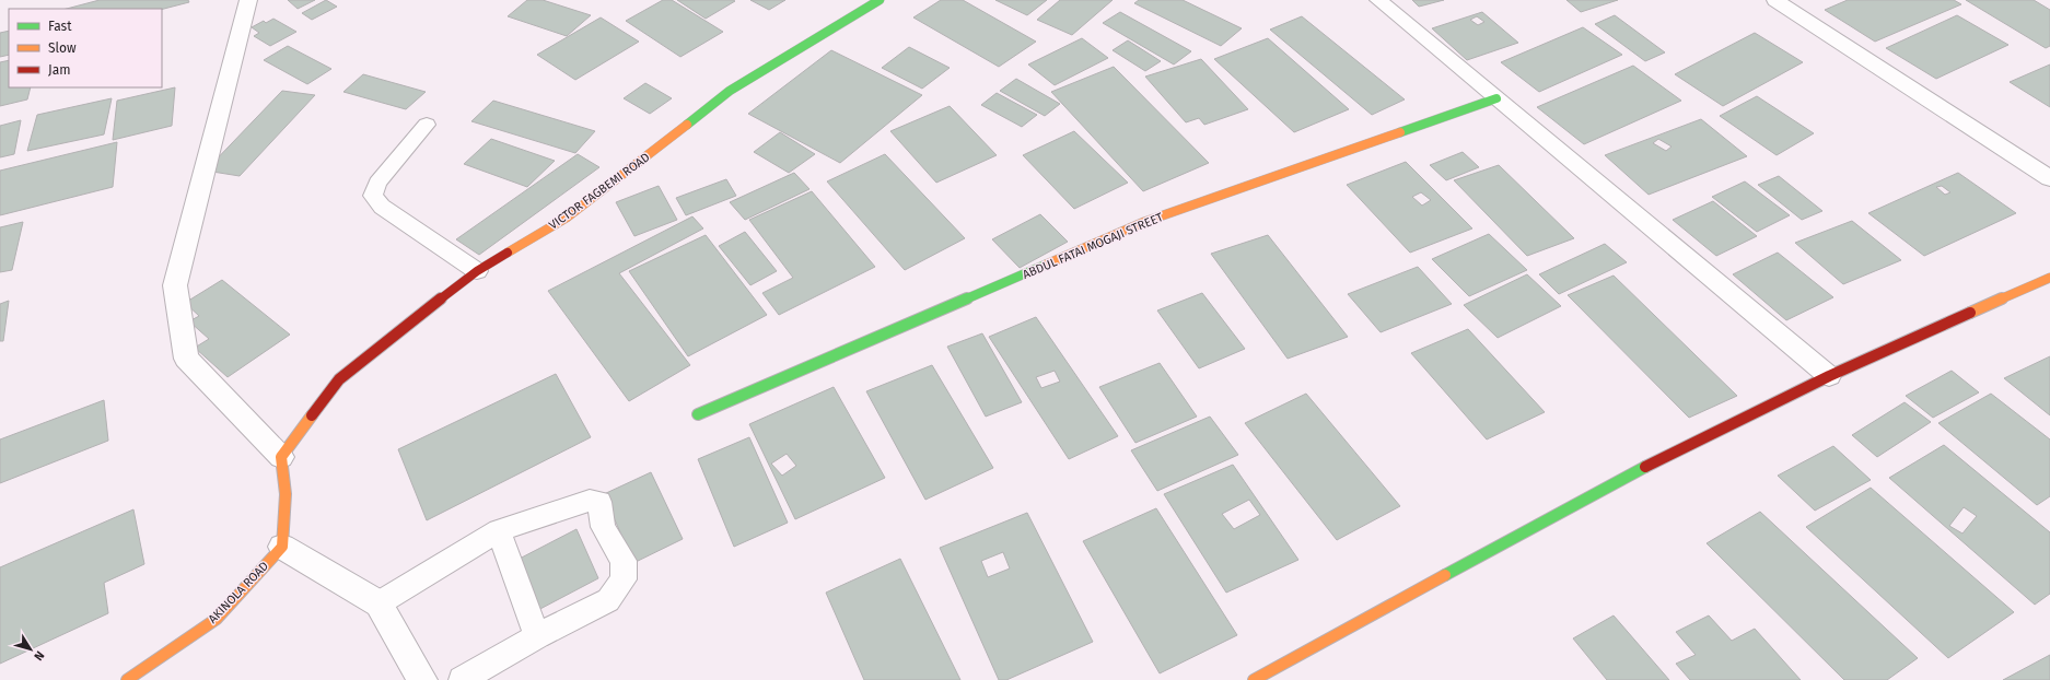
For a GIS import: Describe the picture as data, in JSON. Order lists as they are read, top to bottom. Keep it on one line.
{"streets":{"street":["VICTOR FAGBEMI ROAD","ABDUL FATAI MOGAJI STREET","AKINOLA ROAD"]},"legend":["Fast","Slow","Jam"],"north":"bottom right"}
